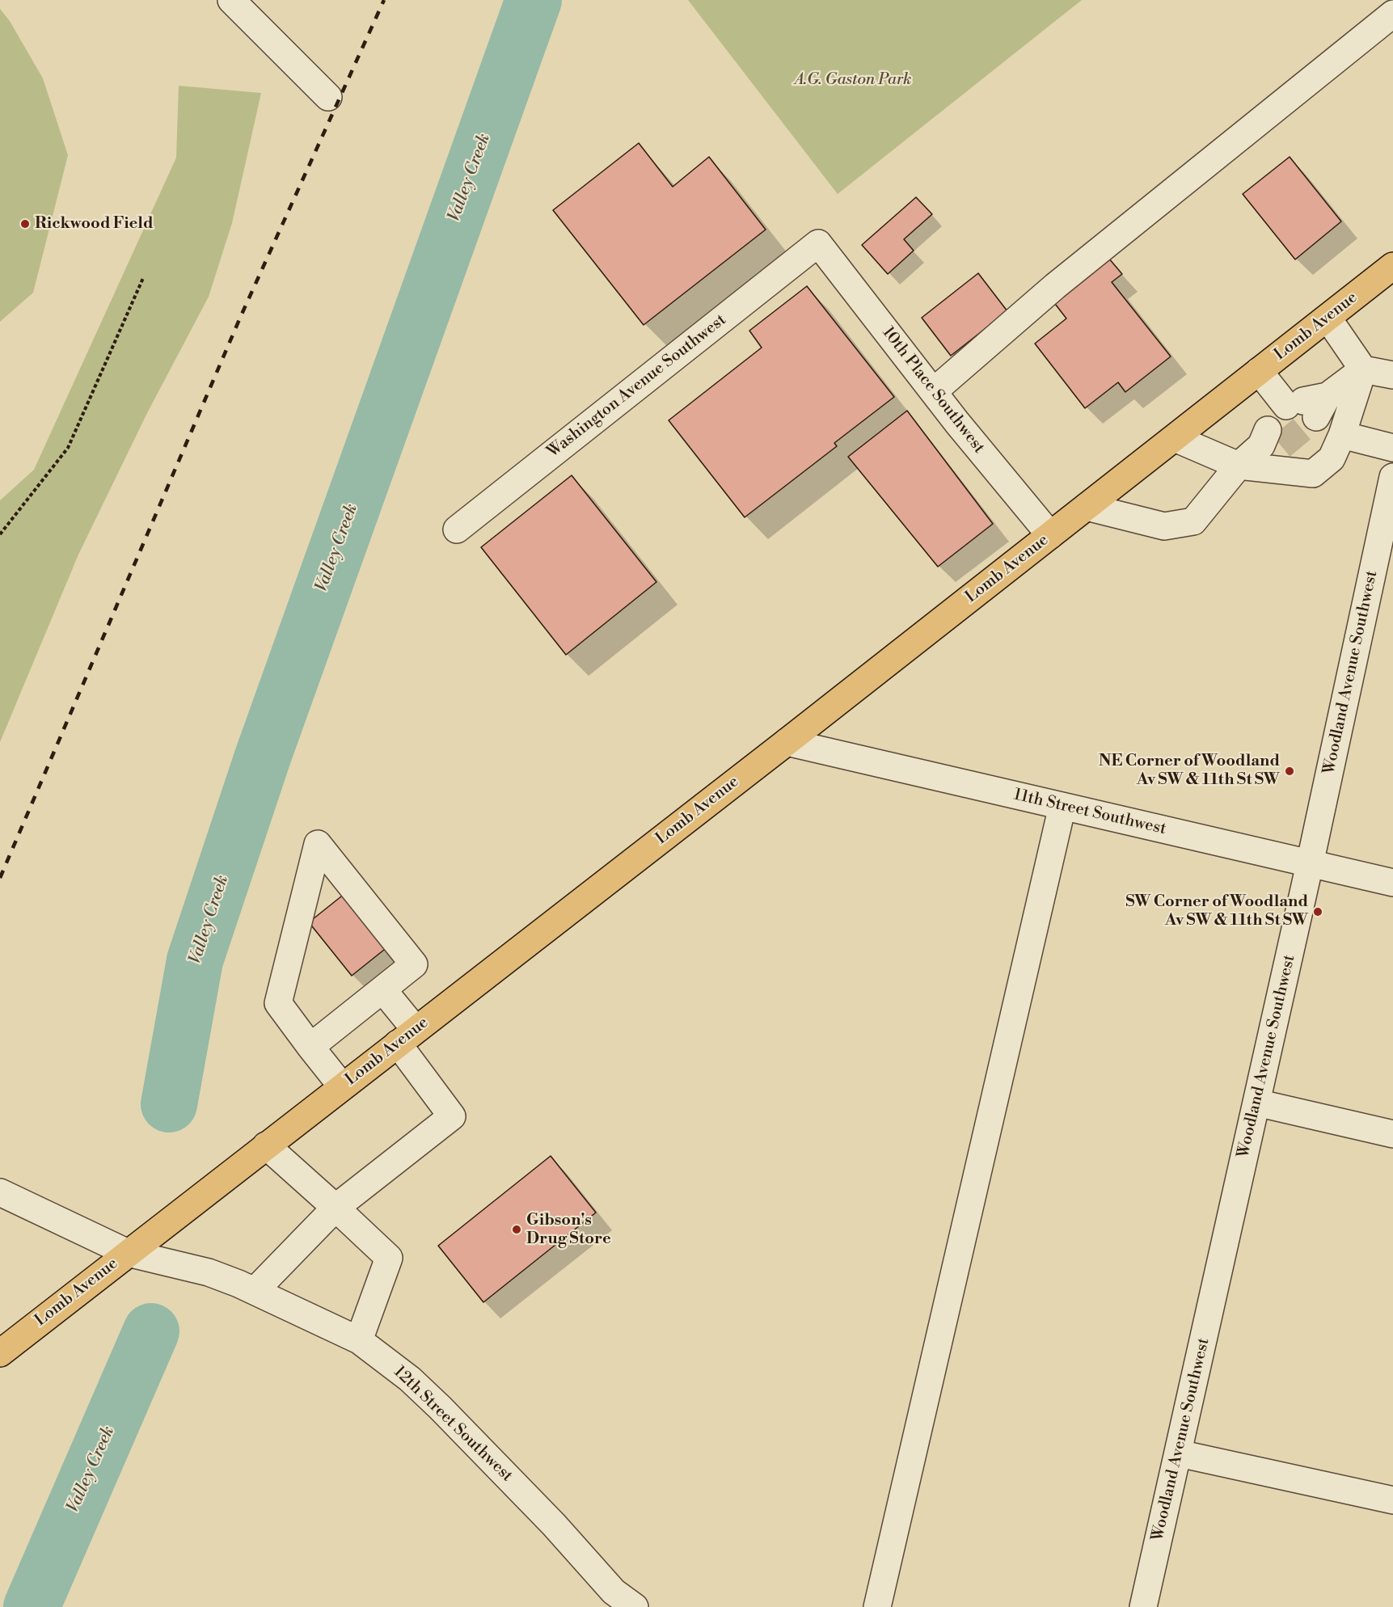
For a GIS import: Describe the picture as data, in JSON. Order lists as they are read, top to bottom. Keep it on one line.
{"streets":{"main road":["Lomb Avenue"],"street":["Washington Avenue Southwest","10th Place Southwest","Woodland Avenue Southwest","11th Street Southwest","12th Street Southwest"]},"crossings":[["Lomb Avenue","10th Place Southwest"],["Lomb Avenue","11th Street Southwest"],["Lomb Avenue","12th Street Southwest"],["Washington Avenue Southwest","10th Place Southwest"],["Woodland Avenue Southwest","11th Street Southwest"]],"water":["Valley Creek"],"parks":["A.G. Gaston Park"],"places":["Rickwood Field","NE Corner of Woodland Av SW & 11th St SW","SW Corner of Woodland Av SW & 11th St SW","Gibson's Drug Store"]}
